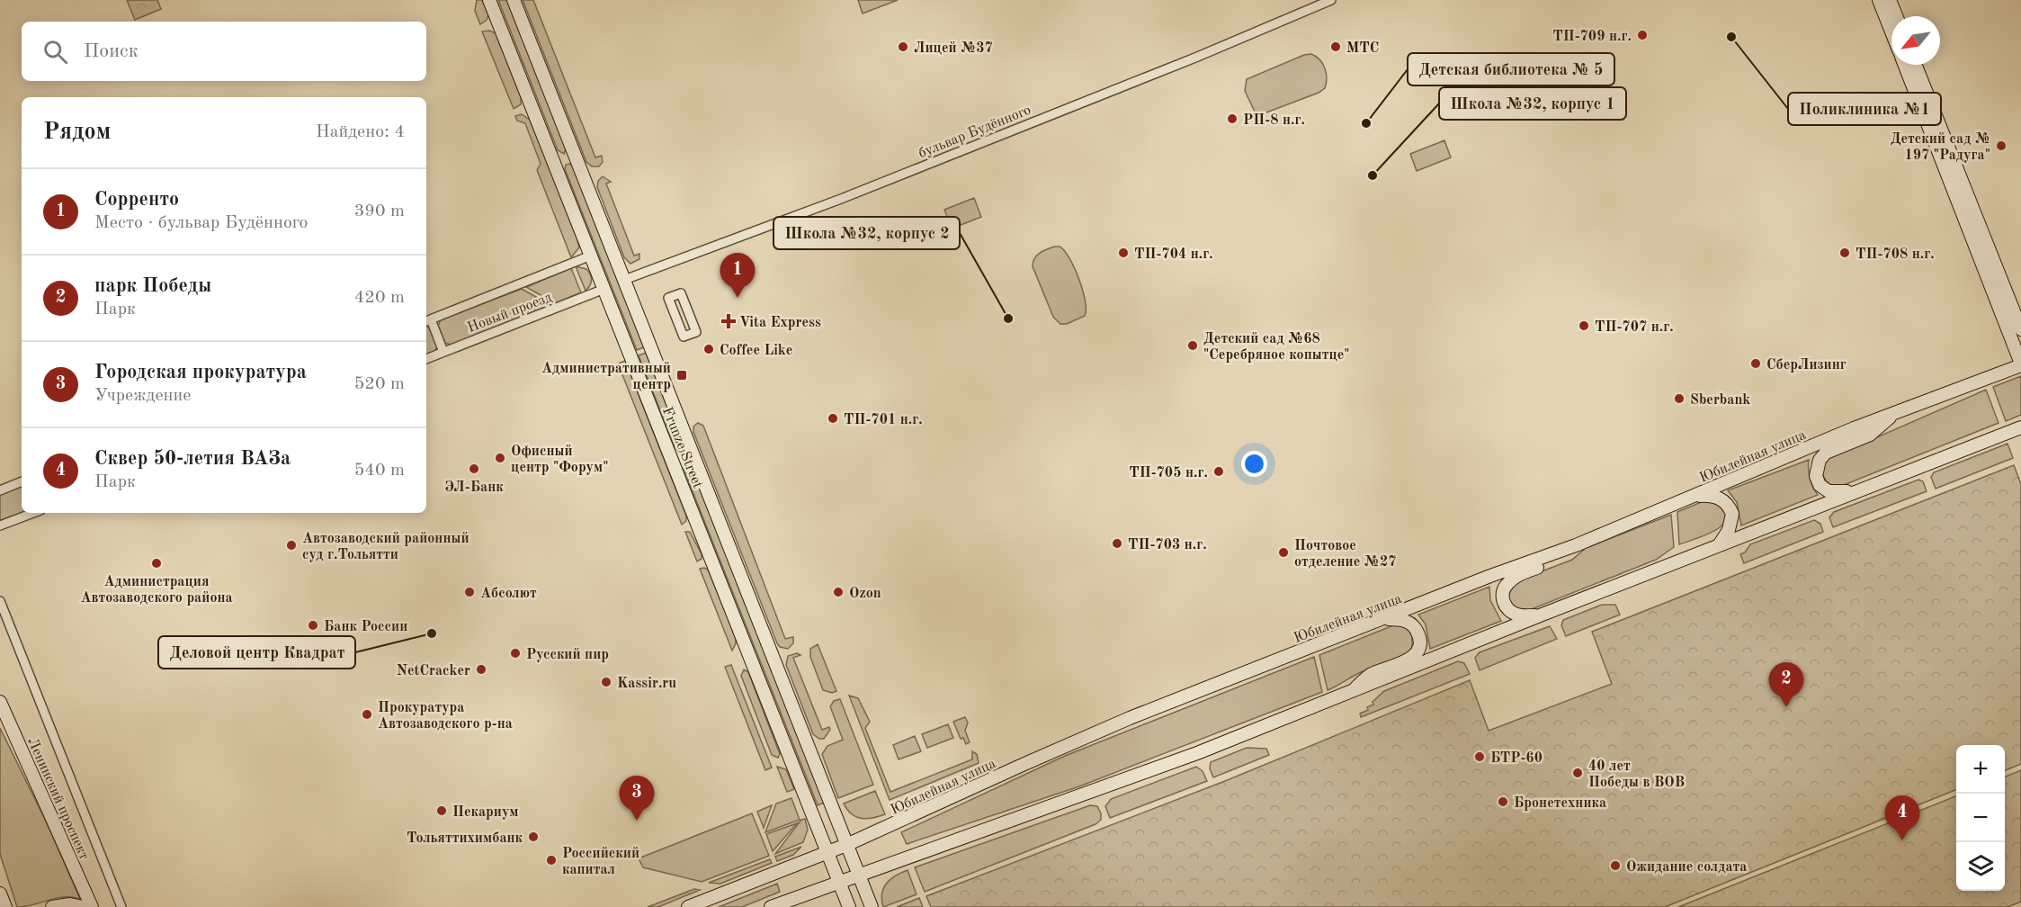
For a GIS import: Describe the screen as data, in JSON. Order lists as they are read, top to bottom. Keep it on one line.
{"streets":{"main road":["Frunze Street","Юбилейная улица","Ленинский проспект"],"street":["бульвар Будённого","Новый проезд"]},"crossings":[["бульвар Будённого","Frunze Street"],["Новый проезд","Frunze Street"],["Frunze Street","Юбилейная улица"]],"places":{"other":["ТП-709 н.г.","Поликлиника №1","Лицей №37","МТС","РП-8 н.г.","Детская библиотека № 5","Детский сад № 197 \"Радуга\"","Школа №32, корпус 1","ТП-704 н.г.","ТП-708 н.г.","Школа №32, корпус 2","ТП-707 н.г.","Детский сад №68 \"Серебряное копытце\"","Coffee Like","СберЛизинг","Sberbank","ТП-701 н.г.","Офисный центр \"Форум\"","ЭЛ-Банк","ТП-705 н.г.","ТП-703 н.г.","Автозаводский районный суд г.Тольятти","Почтовое отделение №27","Администрация Автозаводского района","Абсолют","Ozon","Банк России","Деловой центр Квадрат","Русский пир","NetCracker","Kassir.ru","Прокуратура Автозаводского р-на","БТР-60","40 лет Победы в ВОВ","Бронетехника","Пекариум","Тольяттихимбанк","Российский капитал","Ожидание солдата"],"health":["Vita Express"],"transit":["Административный центр"]},"north":"bottom left","page":{"search":"Поиск","heading":["Рядом","Найдено: 4"],"list":[{"mark":"1","name":"Сорренто","note":"Место · бульвар Будённого","value":"390 m"},{"mark":"2","name":"парк Победы","note":"Парк","value":"420 m"},{"mark":"3","name":"Городская прокуратура","note":"Учреждение","value":"520 m"},{"mark":"4","name":"Сквер 50-летия ВАЗа","note":"Парк","value":"540 m"}],"pins":["1","2","3","4"],"map_buttons":["+","−"]}}
